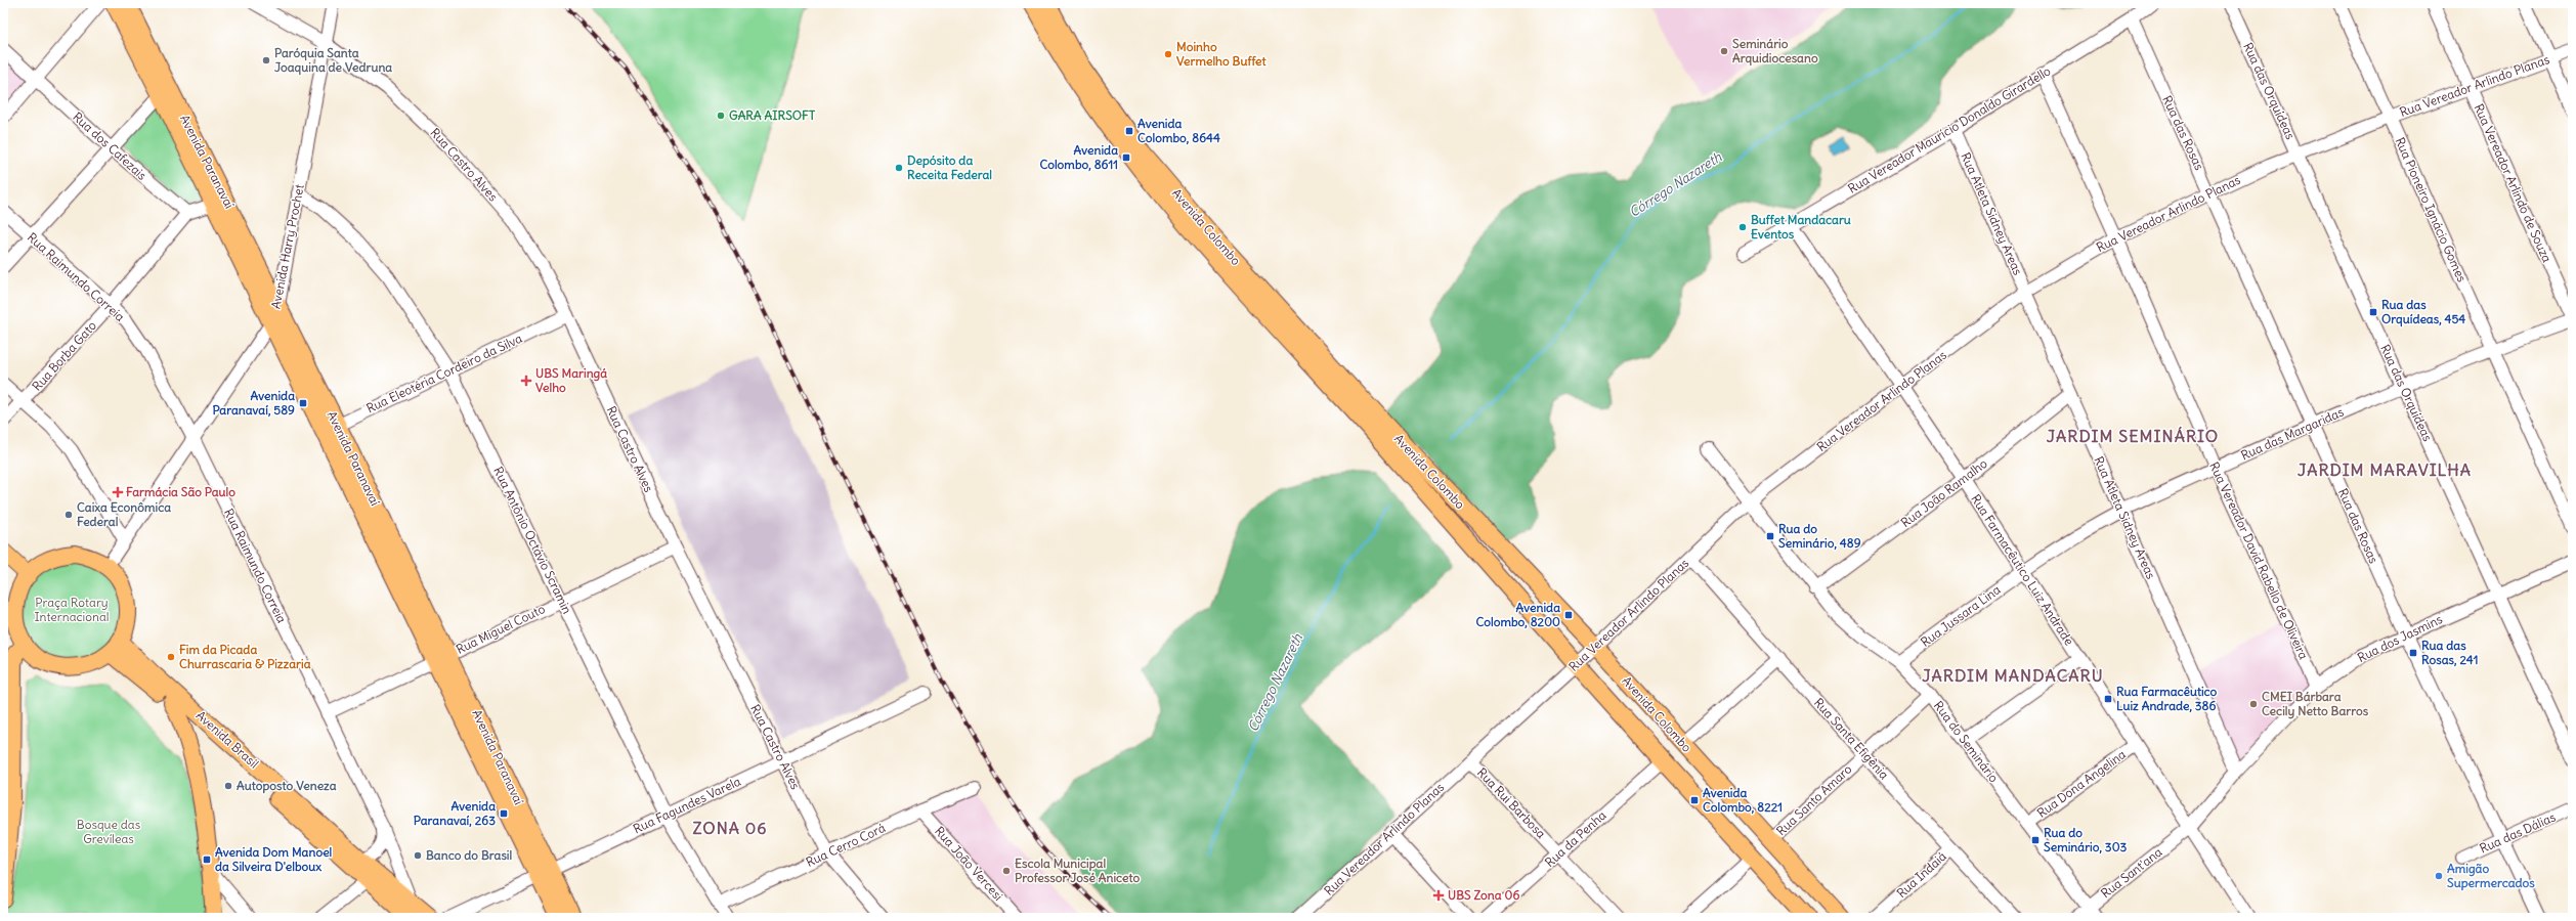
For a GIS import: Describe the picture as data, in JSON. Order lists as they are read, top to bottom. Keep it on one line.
{"streets":{"main road":["Avenida Paranavaí","Avenida Colombo","Avenida Brasil"],"street":["Rua Vereador Arlindo Planas","Rua das Orquídeas","Rua Vereador Maurício Donaldo Girardello","Rua das Rosas","Rua dos Cafezais","Rua Castro Alves","Rua Vereador Arlindo de Souza","Rua Pioneiro Ignácio Gomes","Rua Atleta Sidney Areas","Avenida Harry Prochet","Rua Raimundo Correia","Rua Borba Gato","Rua Eleotéria Cordeiro da Silva","Rua das Margaridas","Rua João Ramalho","Rua Antônio Octávio Scramin","Rua Vereador David Rabello de Oliveira","Rua Farmacêutico Luiz Andrade","Rua Jussara Lina","Rua Miguel Couto","Rua dos Jasmins","Rua Santa Efigênia","Rua do Seminário","Rua Dona Angelina","Rua Santo Amaro","Rua Rui Barbosa","Rua Fagundes Varela","Rua das Dálias","Rua da Penha","Rua Cerro Corá","Rua João Vercesi","Rua Sant'ana","Rua Indaiá"]},"crossings":[["Rua Vereador Arlindo Planas","Rua das Orquídeas"],["Rua Vereador Arlindo Planas","Rua das Rosas"],["Rua Vereador Arlindo Planas","Rua Vereador Arlindo de Souza"],["Rua Vereador Arlindo Planas","Rua Pioneiro Ignácio Gomes"],["Rua Vereador Arlindo Planas","Rua Atleta Sidney Areas"],["Rua Vereador Arlindo Planas","Avenida Colombo"],["Rua Vereador Arlindo Planas","Rua Vereador David Rabello de Oliveira"],["Rua Vereador Arlindo Planas","Rua Farmacêutico Luiz Andrade"],["Rua Vereador Arlindo Planas","Rua Santa Efigênia"],["Rua Vereador Arlindo Planas","Rua do Seminário"],["Rua Vereador Arlindo Planas","Rua Rui Barbosa"],["Rua das Orquídeas","Rua das Margaridas"],["Rua das Orquídeas","Rua dos Jasmins"],["Rua Vereador Maurício Donaldo Girardello","Rua das Rosas"],["Rua Vereador Maurício Donaldo Girardello","Rua Atleta Sidney Areas"],["Rua Vereador Maurício Donaldo Girardello","Rua Vereador David Rabello de Oliveira"],["Rua Vereador Maurício Donaldo Girardello","Rua Farmacêutico Luiz Andrade"],["Rua das Rosas","Rua das Margaridas"],["Rua das Rosas","Rua dos Jasmins"],["Rua das Rosas","Rua das Dálias"],["Rua dos Cafezais","Rua Borba Gato"],["Avenida Paranavaí","Avenida Harry Prochet"],["Avenida Paranavaí","Rua Eleotéria Cordeiro da Silva"],["Avenida Paranavaí","Rua Miguel Couto"],["Avenida Paranavaí","Rua Fagundes Varela"],["Rua Castro Alves","Avenida Harry Prochet"],["Rua Castro Alves","Rua Eleotéria Cordeiro da Silva"],["Rua Castro Alves","Rua Miguel Couto"],["Rua Castro Alves","Rua Fagundes Varela"],["Rua Castro Alves","Rua Cerro Corá"],["Rua Vereador Arlindo de Souza","Rua das Margaridas"],["Rua Pioneiro Ignácio Gomes","Rua das Margaridas"],["Rua Atleta Sidney Areas","Rua das Margaridas"],["Rua Atleta Sidney Areas","Rua João Ramalho"],["Rua Atleta Sidney Areas","Rua dos Jasmins"],["Avenida Colombo","Rua Santo Amaro"],["Avenida Colombo","Rua da Penha"],["Avenida Harry Prochet","Rua Raimundo Correia"],["Avenida Harry Prochet","Rua Antônio Octávio Scramin"],["Avenida Harry Prochet","Avenida Brasil"],["Rua Raimundo Correia","Rua Borba Gato"],["Rua Raimundo Correia","Rua Miguel Couto"],["Rua Raimundo Correia","Avenida Brasil"],["Rua Eleotéria Cordeiro da Silva","Rua Antônio Octávio Scramin"],["Rua das Margaridas","Rua Vereador David Rabello de Oliveira"],["Rua das Margaridas","Rua Farmacêutico Luiz Andrade"],["Rua das Margaridas","Rua Jussara Lina"],["Rua João Ramalho","Rua Farmacêutico Luiz Andrade"],["Rua João Ramalho","Rua do Seminário"],["Rua Antônio Octávio Scramin","Rua Miguel Couto"],["Rua Antônio Octávio Scramin","Rua Fagundes Varela"],["Rua Antônio Octávio Scramin","Rua Cerro Corá"],["Rua Vereador David Rabello de Oliveira","Rua dos Jasmins"],["Rua Farmacêutico Luiz Andrade","Rua Jussara Lina"],["Rua Farmacêutico Luiz Andrade","Rua dos Jasmins"],["Rua Farmacêutico Luiz Andrade","Rua Dona Angelina"],["Rua Farmacêutico Luiz Andrade","Rua Sant'ana"],["Rua Jussara Lina","Rua do Seminário"],["Rua dos Jasmins","Rua Sant'ana"],["Rua Santa Efigênia","Rua Santo Amaro"],["Rua Santa Efigênia","Rua Indaiá"],["Rua do Seminário","Rua Dona Angelina"],["Rua do Seminário","Rua Santo Amaro"],["Rua do Seminário","Rua Sant'ana"],["Rua Rui Barbosa","Rua da Penha"],["Rua Cerro Corá","Rua João Vercesi"]],"districts":["JARDIM SEMINÁRIO","JARDIM MARAVILHA","JARDIM MANDACARU","ZONA 06"],"water":["Córrego Nazareth"],"parks":["Praça Rotary Internacional","Bosque das Grevíleas"],"places":{"other":["Seminário Arquidiocesano","Moinho Vermelho Buffet","Paróquia Santa Joaquina de Vedruna","GARA AIRSOFT","Depósito da Receita Federal","Buffet Mandacaru Eventos","Caixa Econômica Federal","Fim da Picada Churrascaria & Pizzaria","CMEI Bárbara Cecily Netto Barros","Autoposto Veneza","Banco do Brasil","Escola Municipal Professor José Aniceto","Amigão Supermercados"],"transit":["Avenida Colombo, 8644","Avenida Colombo, 8611","Rua das Orquídeas, 454","Avenida Paranavaí, 589","Rua do Seminário, 489","Avenida Colombo, 8200","Rua das Rosas, 241","Rua Farmacêutico Luiz Andrade, 386","Avenida Colombo, 8221","Avenida Paranavaí, 263","Rua do Seminário, 303","Avenida Dom Manoel da Silveira D'elboux"],"health":["UBS Maringá Velho","Farmácia São Paulo","UBS Zona 06"]}}
